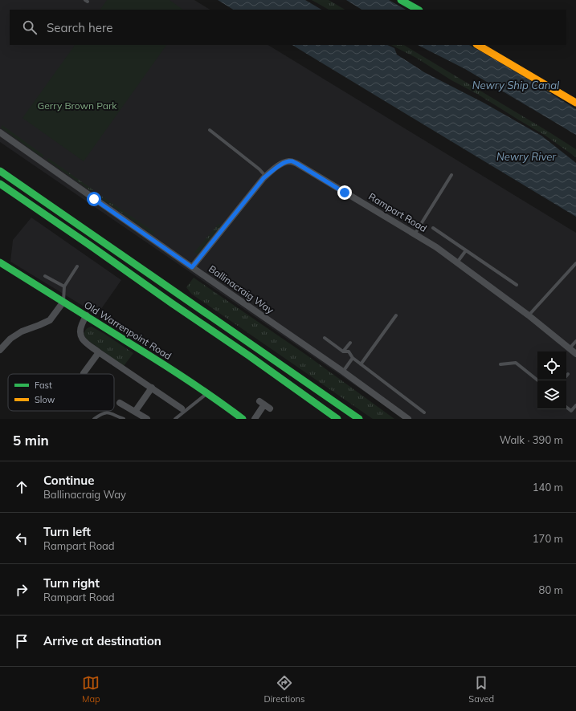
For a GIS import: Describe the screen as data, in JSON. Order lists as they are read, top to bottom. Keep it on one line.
{"streets":{"main road":["Old Warrenpoint Road"],"street":["Rampart Road","Ballinacraig Way"]},"crossings":[["Rampart Road","Ballinacraig Way"]],"water":["Newry Ship Canal","Newry River"],"parks":["Gerry Brown Park"],"legend":["Fast","Slow"],"page":{"search":"Search here","heading":["5 min","Walk · 390 m"],"list":[["Continue","Ballinacraig Way","140 m"],["Turn left","Rampart Road","170 m"],["Turn right","Rampart Road","80 m"],"Arrive at destination"],"nav":["Map","Directions","Saved"]}}
